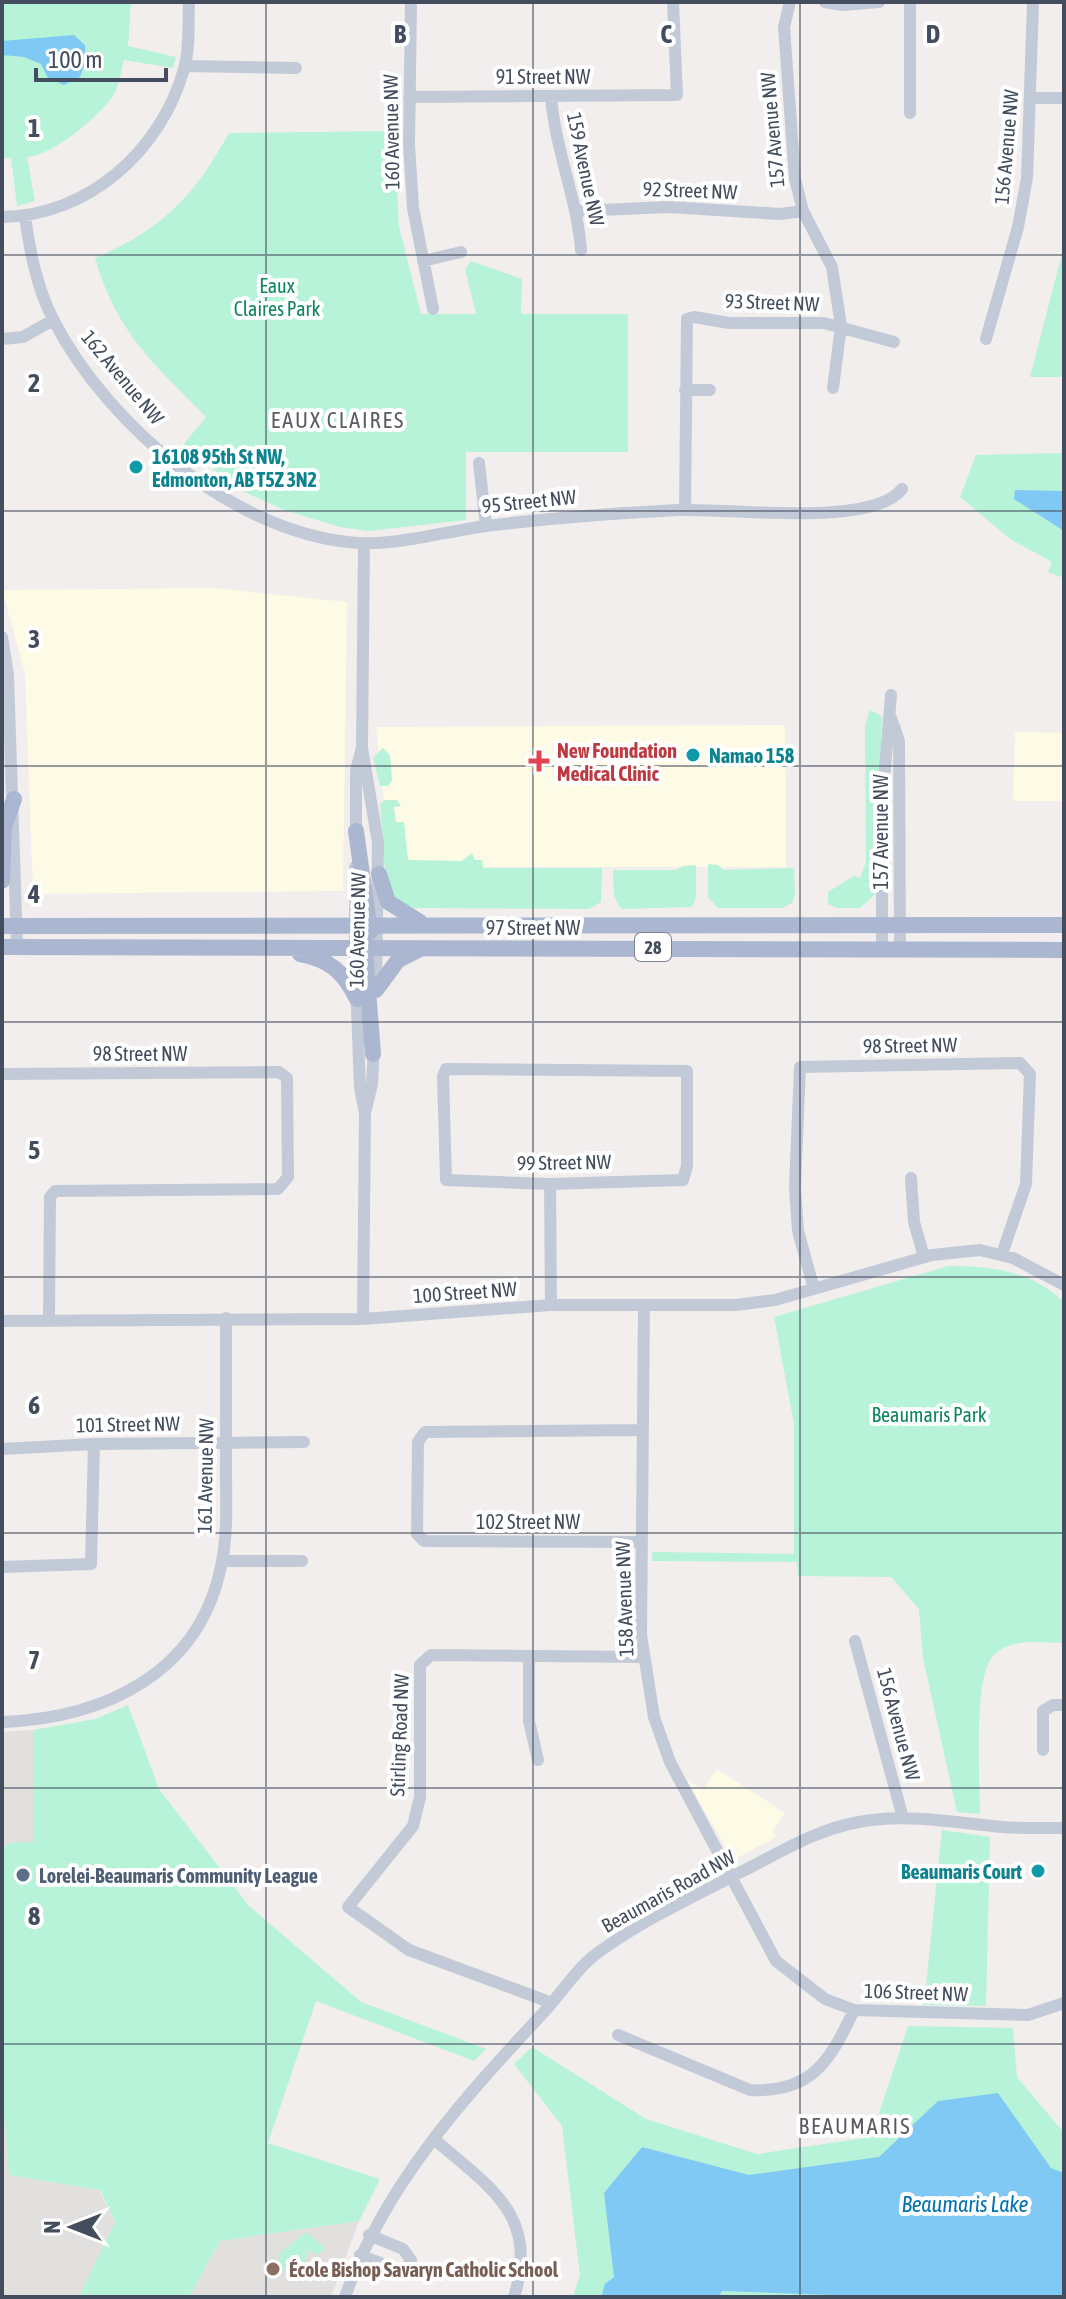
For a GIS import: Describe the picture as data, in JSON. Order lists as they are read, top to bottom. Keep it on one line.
{"streets":{"main road":["97 Street NW","28"],"street":["91 Street NW","157 Avenue NW","160 Avenue NW","156 Avenue NW","159 Avenue NW","92 Street NW","93 Street NW","162 Avenue NW","95 Street NW","98 Street NW","99 Street NW","100 Street NW","101 Street NW","161 Avenue NW","102 Street NW","158 Avenue NW","Stirling Road NW","Beaumaris Road NW","106 Street NW"]},"crossings":[["91 Street NW","160 Avenue NW"],["91 Street NW","159 Avenue NW"],["157 Avenue NW","92 Street NW"],["157 Avenue NW","93 Street NW"],["157 Avenue NW","97 Street NW"],["160 Avenue NW","95 Street NW"],["160 Avenue NW","97 Street NW"],["160 Avenue NW","100 Street NW"],["156 Avenue NW","Beaumaris Road NW"],["159 Avenue NW","92 Street NW"],["162 Avenue NW","95 Street NW"],["98 Street NW","100 Street NW"],["100 Street NW","161 Avenue NW"],["100 Street NW","158 Avenue NW"],["101 Street NW","161 Avenue NW"],["102 Street NW","158 Avenue NW"],["158 Avenue NW","Stirling Road NW"],["158 Avenue NW","Beaumaris Road NW"],["158 Avenue NW","106 Street NW"],["Stirling Road NW","Beaumaris Road NW"]],"districts":["EAUX CLAIRES","BEAUMARIS"],"water":["Beaumaris Lake"],"parks":["Eaux Claires Park","Beaumaris Park"],"places":{"other":["16108 95th St NW, Edmonton, AB T5Z 3N2","Namao 158","Beaumaris Court","Lorelei-Beaumaris Community League","École Bishop Savaryn Catholic School"],"health":["New Foundation Medical Clinic"]},"scale_bar":"100 m","north":"left","grid":{"columns":["B","C","D"],"rows":["1","2","3","4","5","6","7","8"]}}
